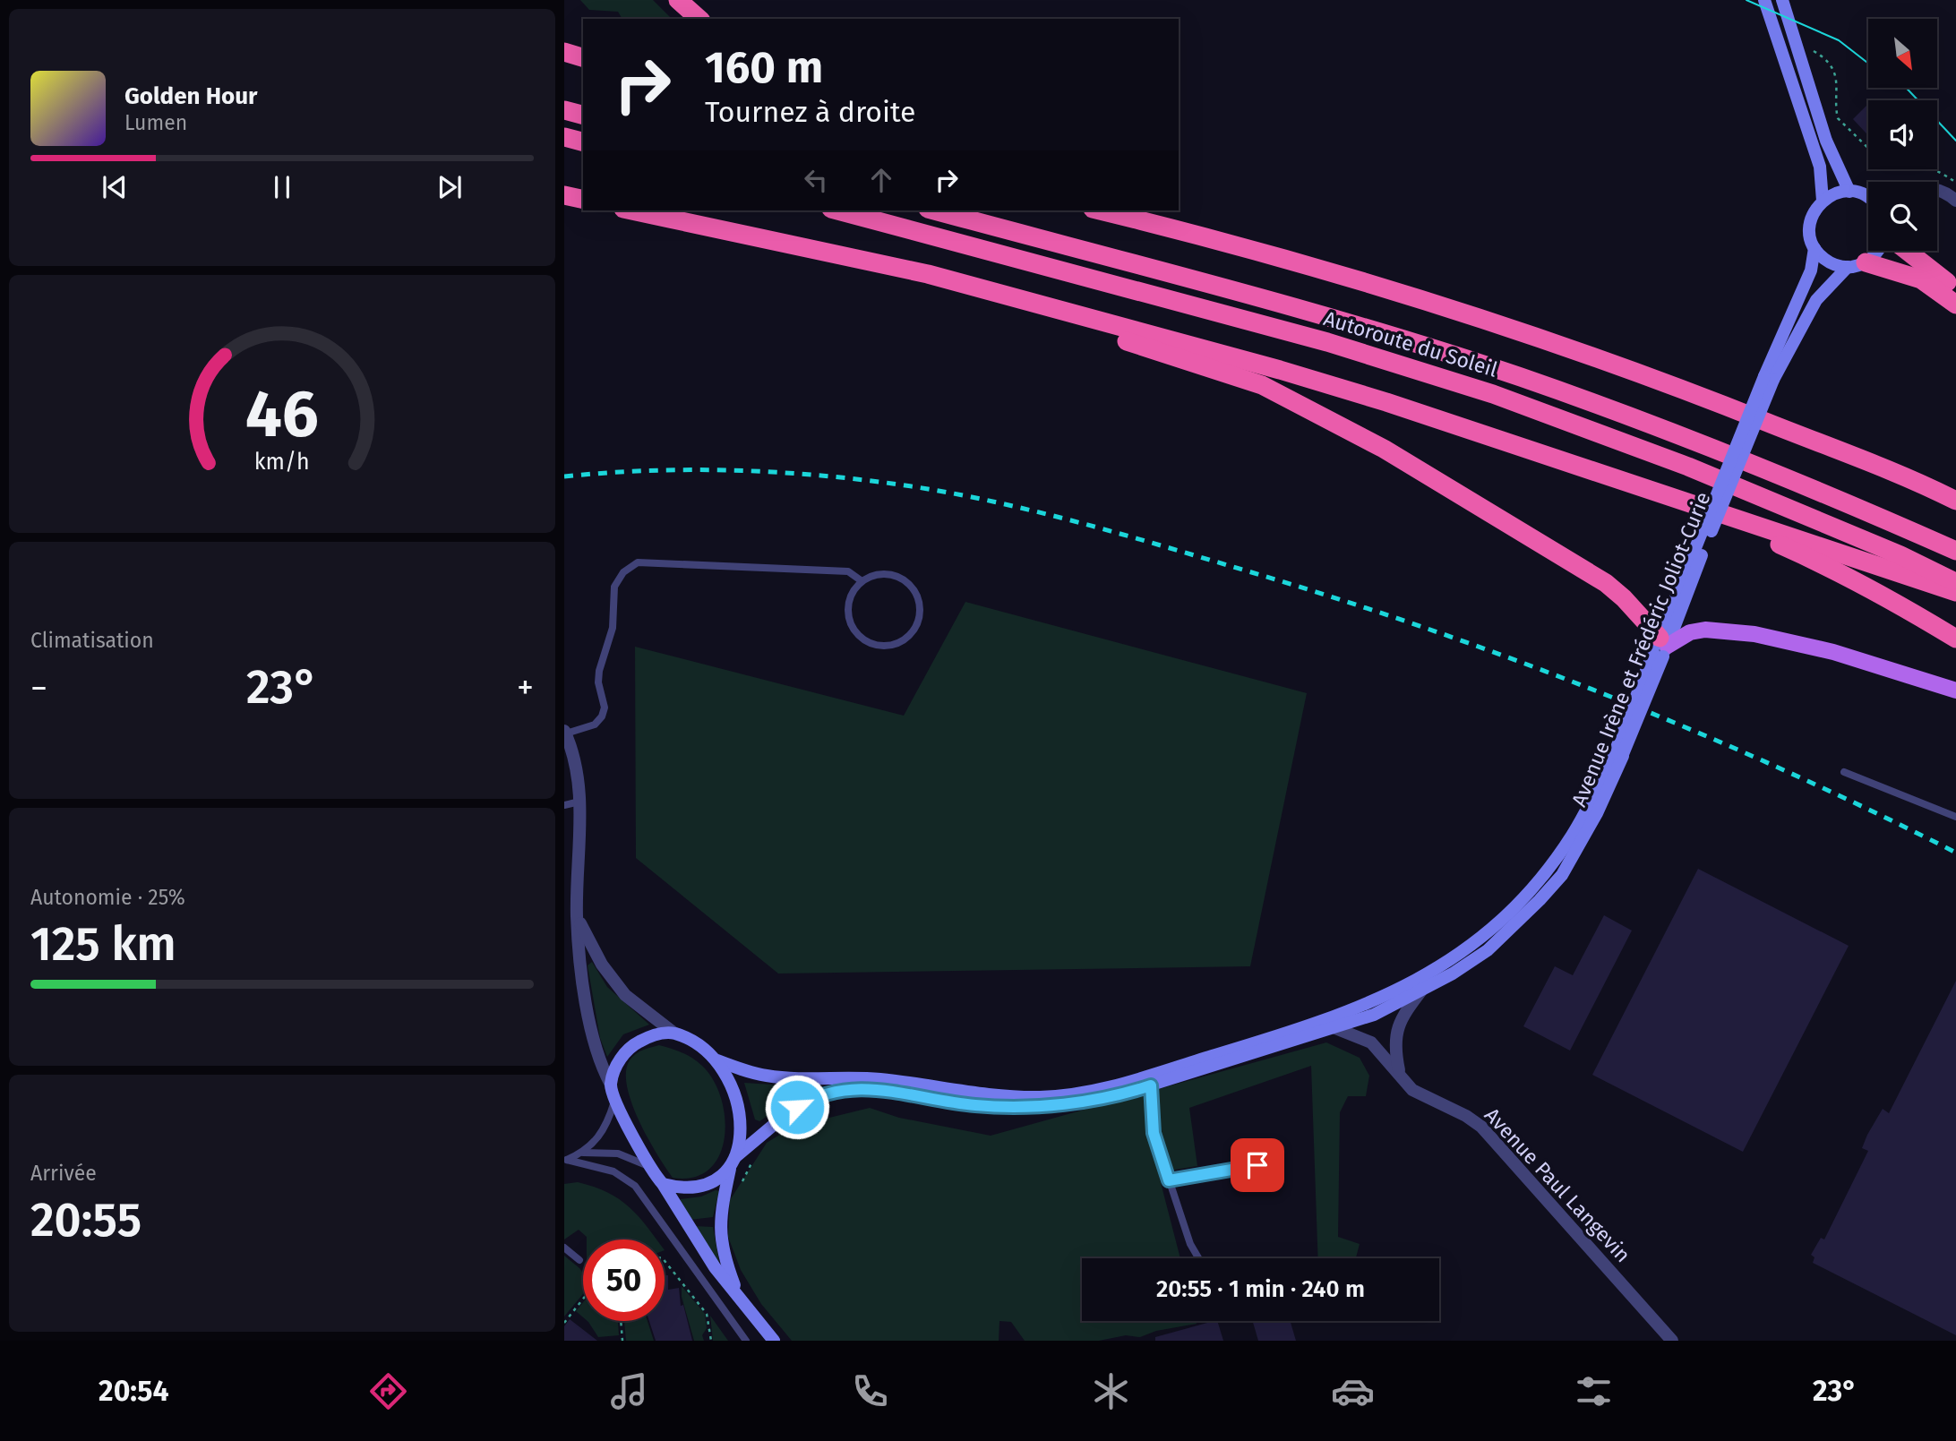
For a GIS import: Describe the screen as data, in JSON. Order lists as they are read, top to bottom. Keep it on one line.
{"streets":{"highway":["Autoroute du Soleil"],"main road":["Avenue Irène et Frédéric Joliot-Curie"],"street":["Avenue Paul Langevin"]},"crossings":[["Avenue Irène et Frédéric Joliot-Curie","Avenue Paul Langevin"]],"north":"bottom right","page":{"turn":["160 m","Tournez à droite"],"song":["Golden Hour","Lumen"],"tile":["Climatisation",["Autonomie · 25%","125 km"],["Arrivée","20:55"]],"heat":["−","23°","+"],"limit":"50","trip":"20:55 · 1 min · 240 m","tabs":["20:54","23°"],"gauge":["46","km/h"]}}
